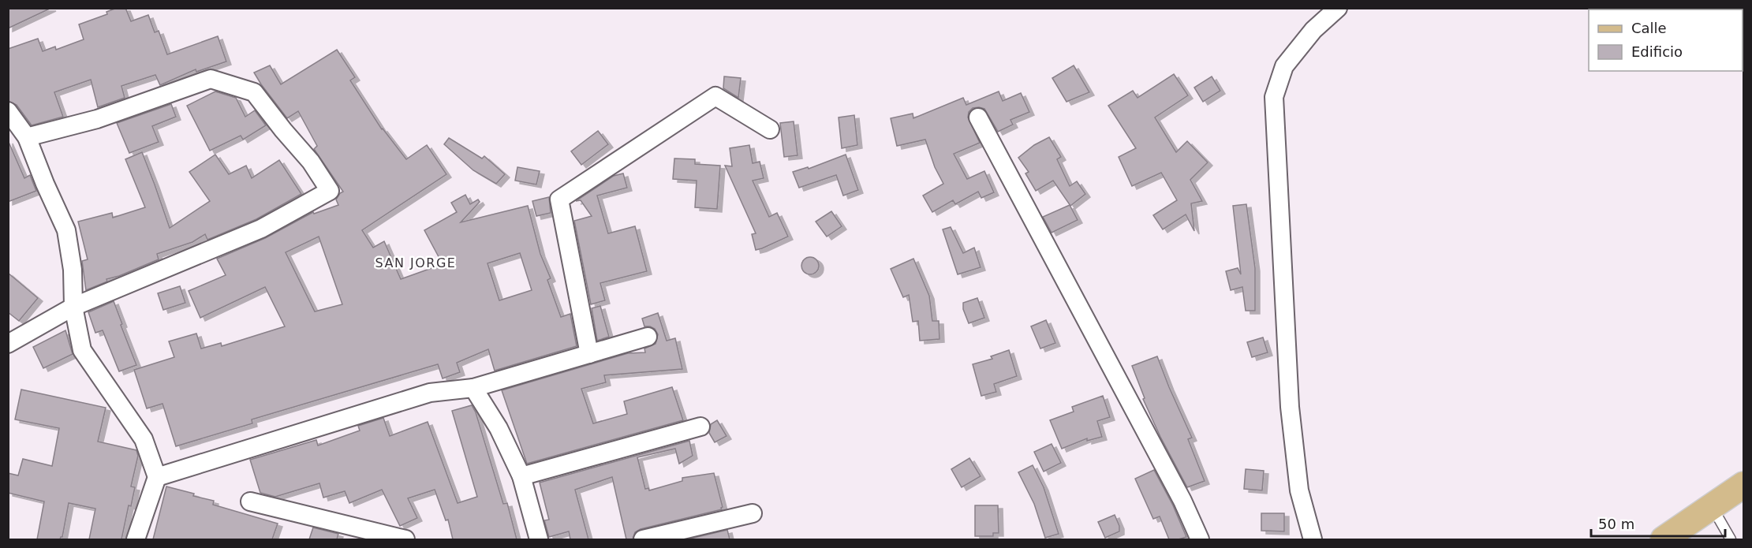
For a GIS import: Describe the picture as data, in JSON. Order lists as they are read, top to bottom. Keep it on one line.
{"districts":["SAN JORGE"],"legend":["Calle","Edificio"],"scale_bar":"50 m"}
